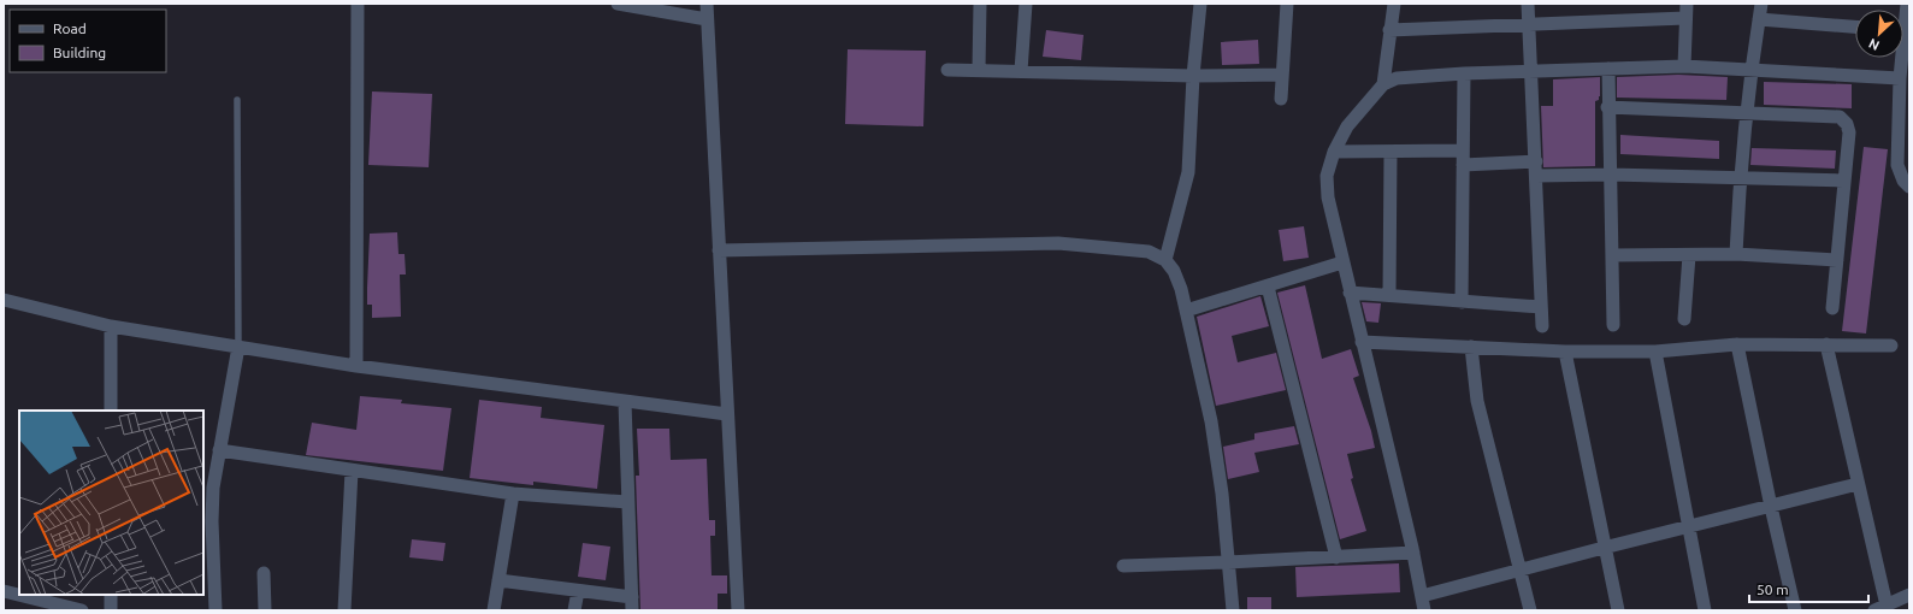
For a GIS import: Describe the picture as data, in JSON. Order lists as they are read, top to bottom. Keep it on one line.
{"legend":["Road","Building"],"scale_bar":"50 m","north":"bottom left"}
